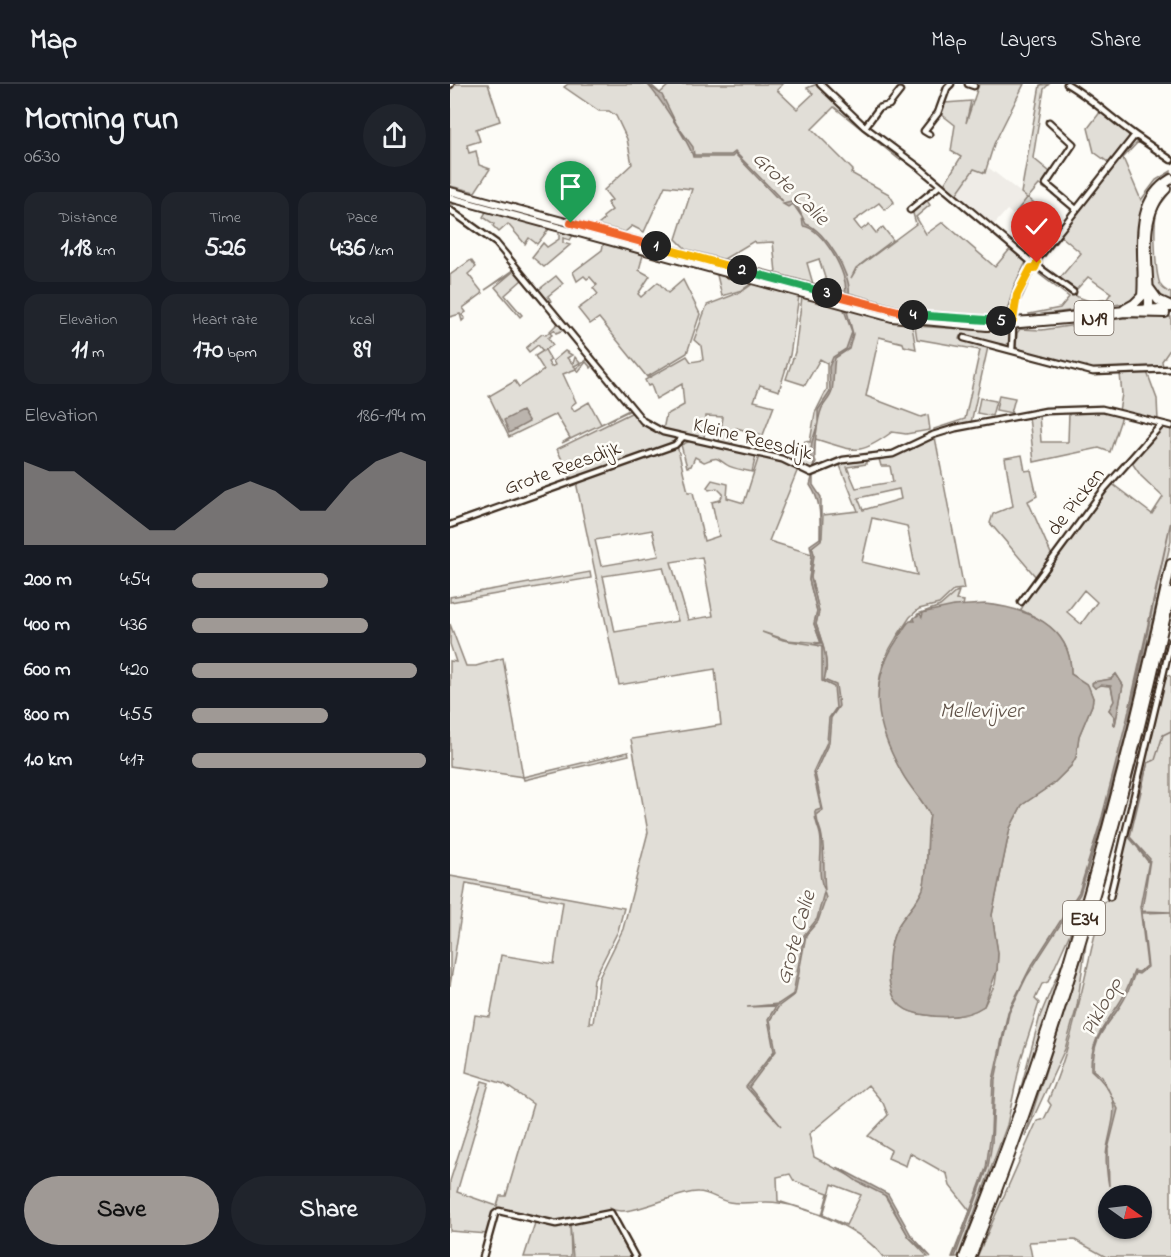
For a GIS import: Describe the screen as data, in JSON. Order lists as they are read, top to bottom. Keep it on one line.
{"streets":{"highway":["E34"],"main road":["N19"],"street":["Kleine Reesdijk","Grote Reesdijk","de Picken"]},"crossings":[["Kleine Reesdijk","Grote Reesdijk"],["Kleine Reesdijk","de Picken"]],"water":["Grote Calie","Mellevijver","Pikloop"],"north":"right","page":{"header":"Map","nav":["Map","Layers","Share"],"heading":["Morning run","06:30"],"stats":[["Distance","1.18 km"],["Time","5:26"],["Pace","4:36 /km"],["Elevation","11 m"],["Heart rate","170 bpm"],["kcal","89"]],"pins":["1","2","3","4","5"],"chart":["Elevation","186–194 m"],"list":[{"name":"200 m","note":"4:54"},{"name":"400 m","note":"4:36"},{"name":"600 m","note":"4:20"},{"name":"800 m","note":"4:55"},{"name":"1.0 km","note":"4:17"}],"buttons":["Save","Share"]}}
